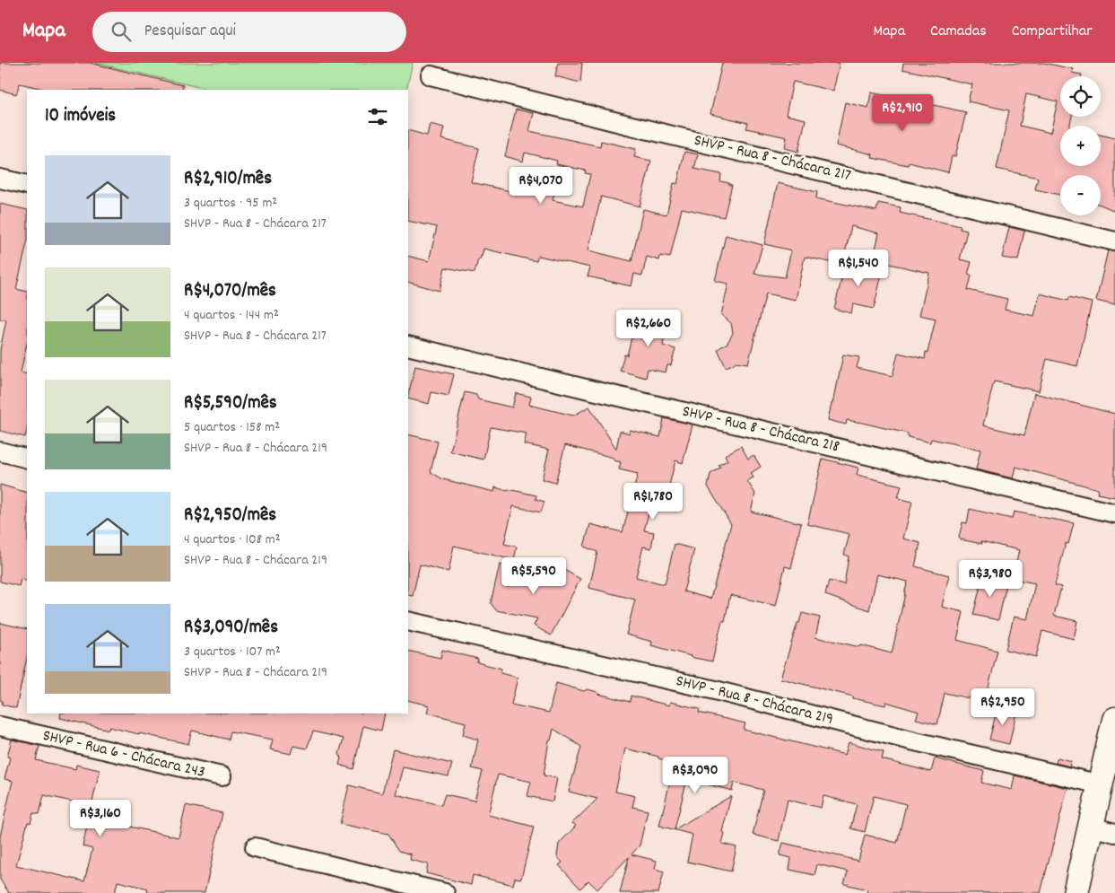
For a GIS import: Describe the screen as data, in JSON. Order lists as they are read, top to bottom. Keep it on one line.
{"streets":{"street":["SHVP - Rua 8 - Chácara 217","SHVP - Rua 8 - Chácara 218","SHVP - Rua 8 - Chácara 219","SHVP - Rua 6 - Chácara 243"]},"page":{"header":"Mapa","search":"Pesquisar aqui","nav":["Mapa","Camadas","Compartilhar"],"map_buttons":["+","−"],"heading":"10 imóveis","price":["R$2,910","R$4,070","R$1,540","R$2,660","R$1,780","R$5,590","R$3,980","R$2,950","R$3,090","R$3,160"],"list":[{"name":"R$2,910/mês","note":"3 quartos · 95 m² · SHVP - Rua 8 - Chácara 217"},{"name":"R$4,070/mês","note":"4 quartos · 144 m² · SHVP - Rua 8 - Chácara 217"},{"name":"R$5,590/mês","note":"5 quartos · 158 m² · SHVP - Rua 8 - Chácara 219"},{"name":"R$2,950/mês","note":"4 quartos · 108 m² · SHVP - Rua 8 - Chácara 219"},{"name":"R$3,090/mês","note":"3 quartos · 107 m² · SHVP - Rua 8 - Chácara 219"}]}}
